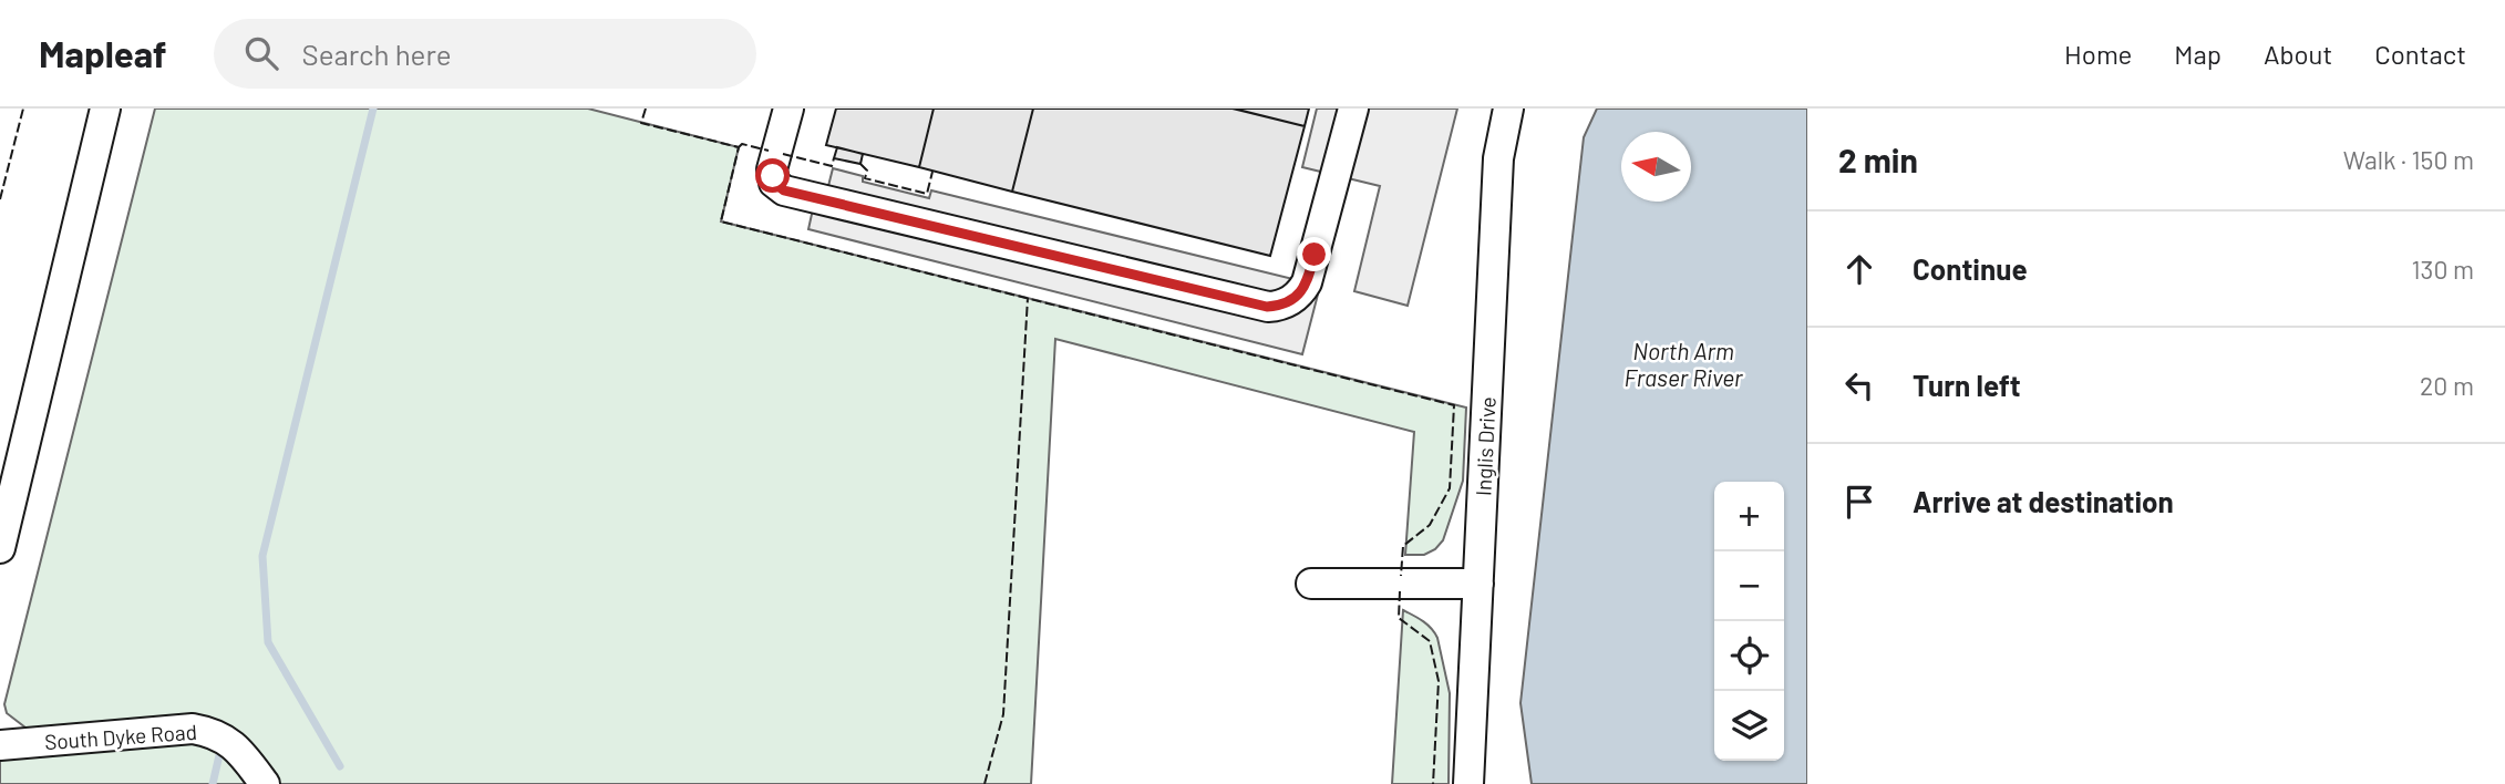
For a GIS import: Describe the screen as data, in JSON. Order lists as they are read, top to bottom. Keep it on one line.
{"streets":{"street":["Inglis Drive","South Dyke Road"]},"water":["North Arm Fraser River"],"north":"left","page":{"header":"Mapleaf","search":"Search here","nav":["Home","Map","About","Contact"],"heading":["2 min","Walk · 150 m"],"list":[["Continue","130 m"],["Turn left","20 m"],"Arrive at destination"],"map_buttons":["+","−"]}}
